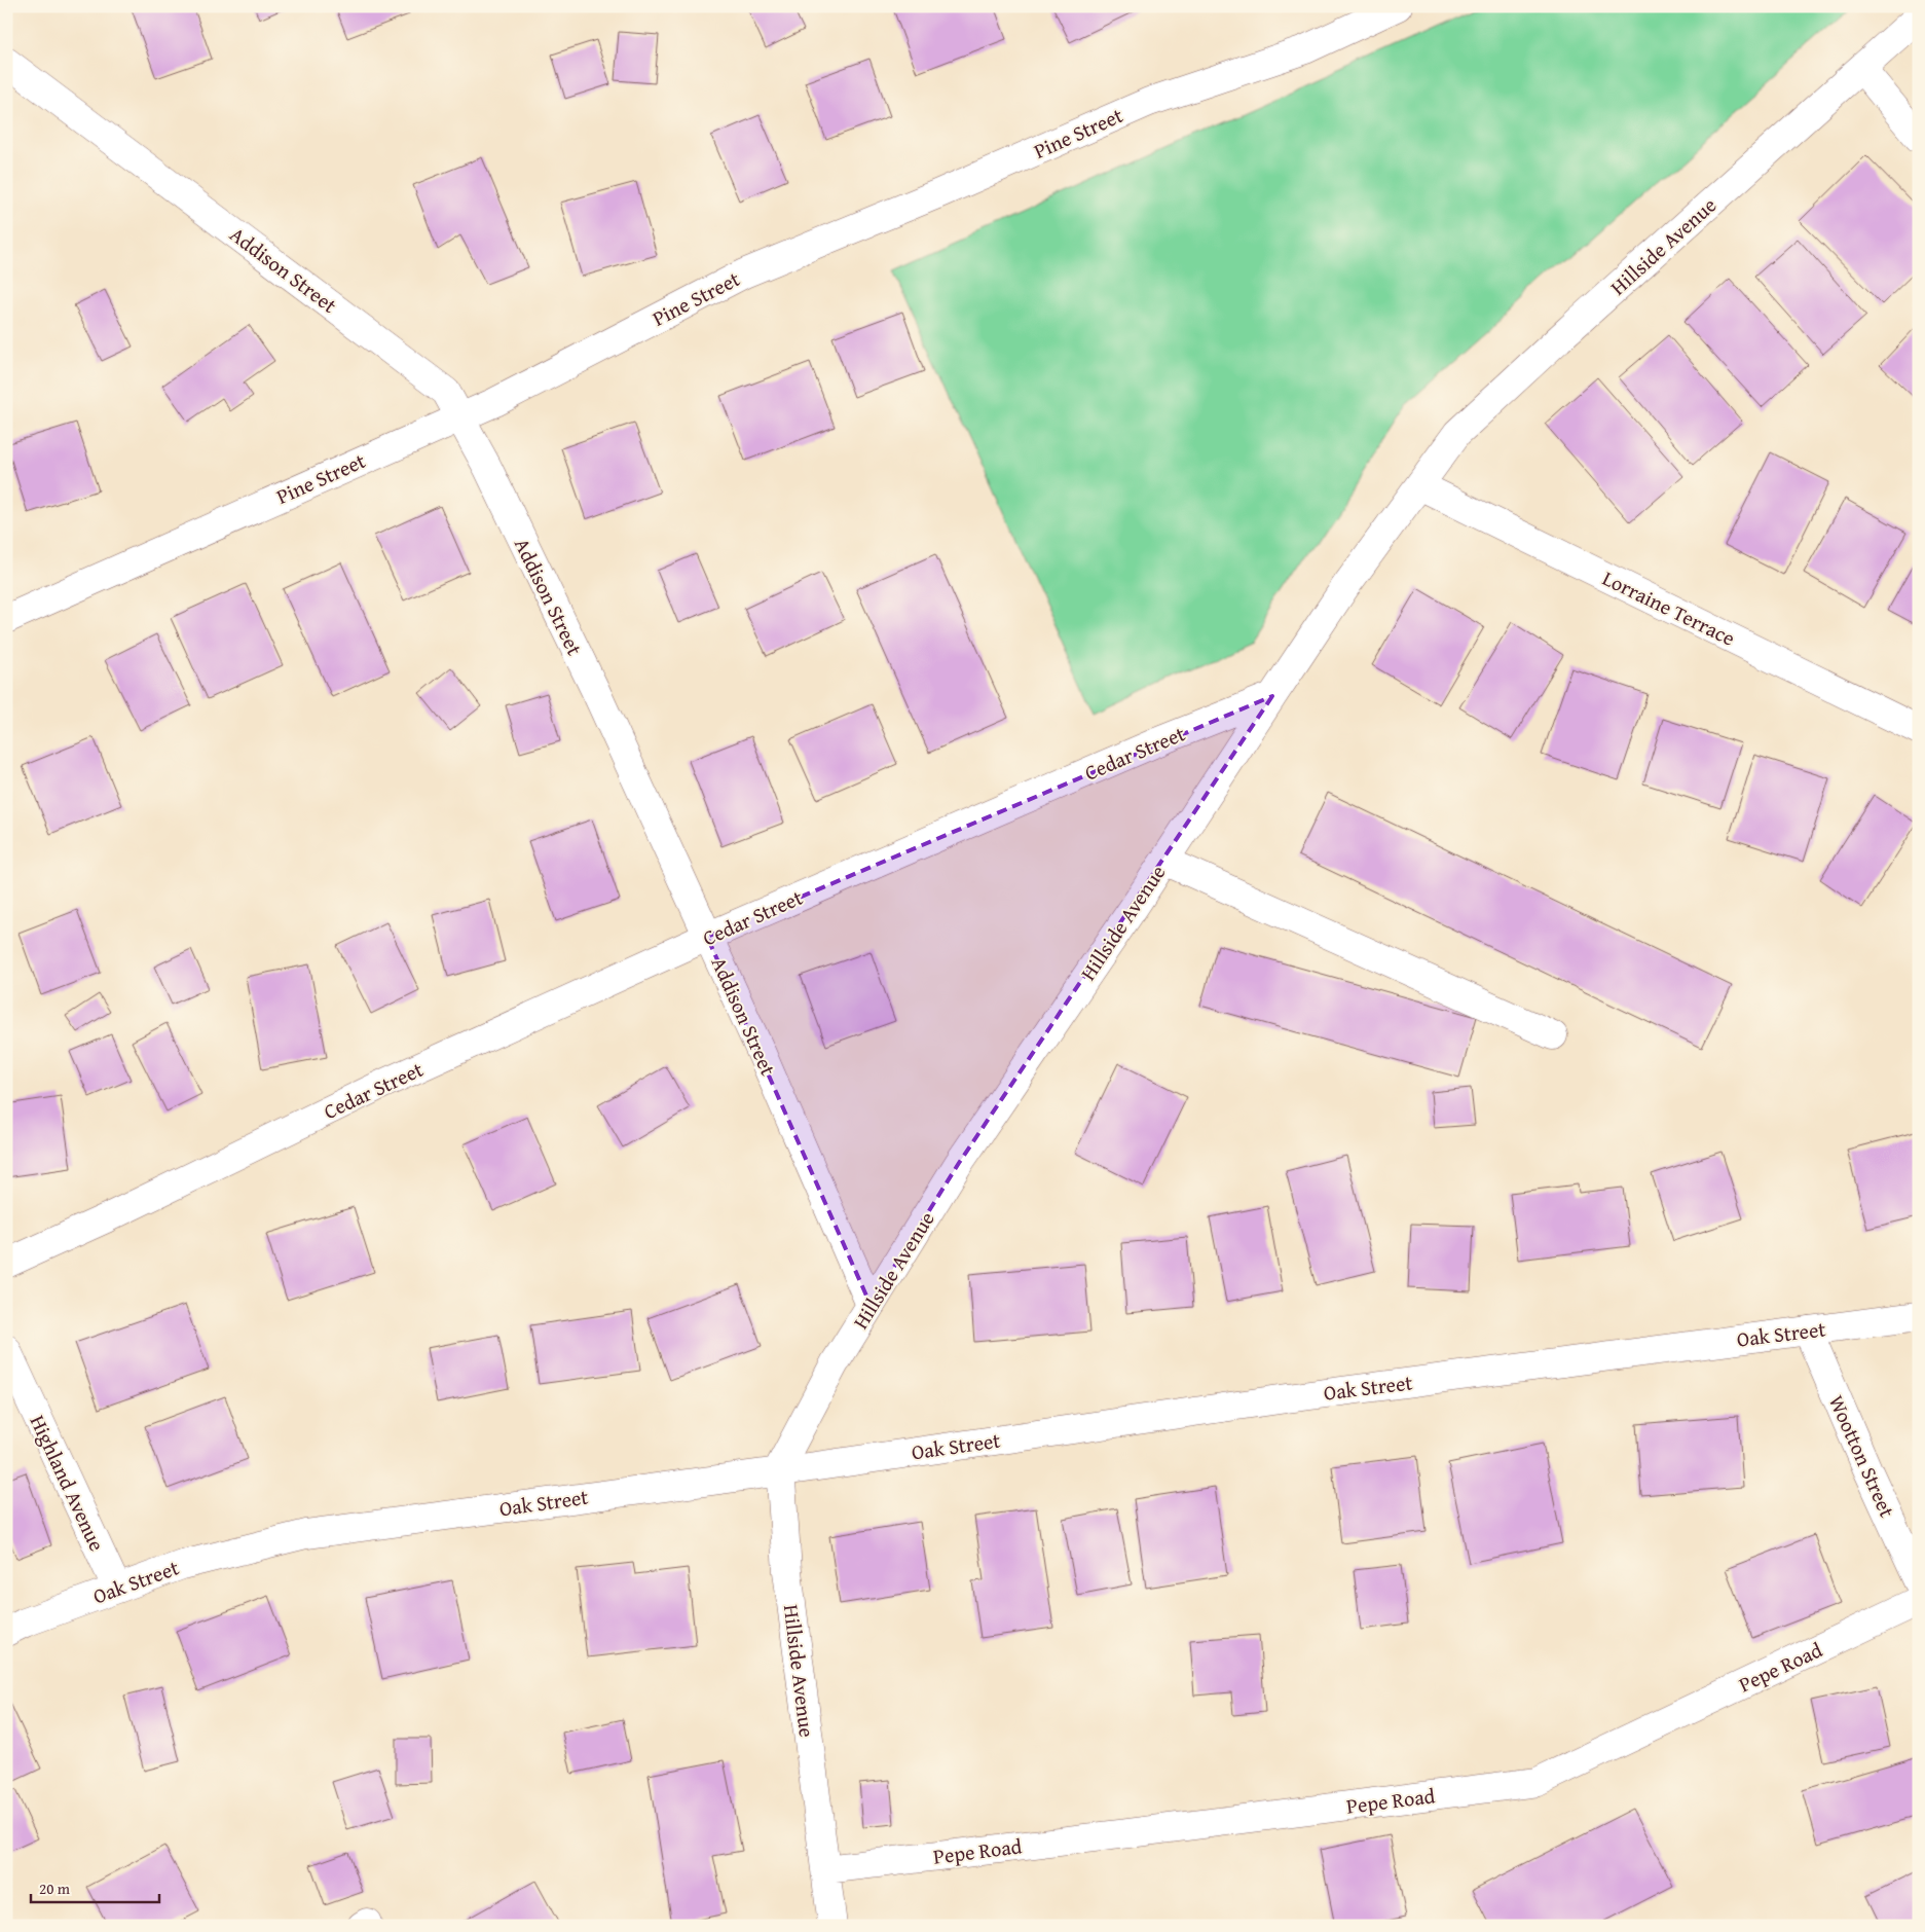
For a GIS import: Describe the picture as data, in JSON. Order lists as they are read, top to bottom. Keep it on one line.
{"streets":{"street":["Pine Street","Hillside Avenue","Addison Street","Lorraine Terrace","Cedar Street","Oak Street","Wootton Street","Highland Avenue","Pepe Road"]},"crossings":[["Pine Street","Addison Street"],["Hillside Avenue","Addison Street"],["Hillside Avenue","Lorraine Terrace"],["Hillside Avenue","Cedar Street"],["Hillside Avenue","Oak Street"],["Hillside Avenue","Pepe Road"],["Addison Street","Cedar Street"],["Oak Street","Wootton Street"],["Oak Street","Highland Avenue"]],"scale_bar":"20 m"}
